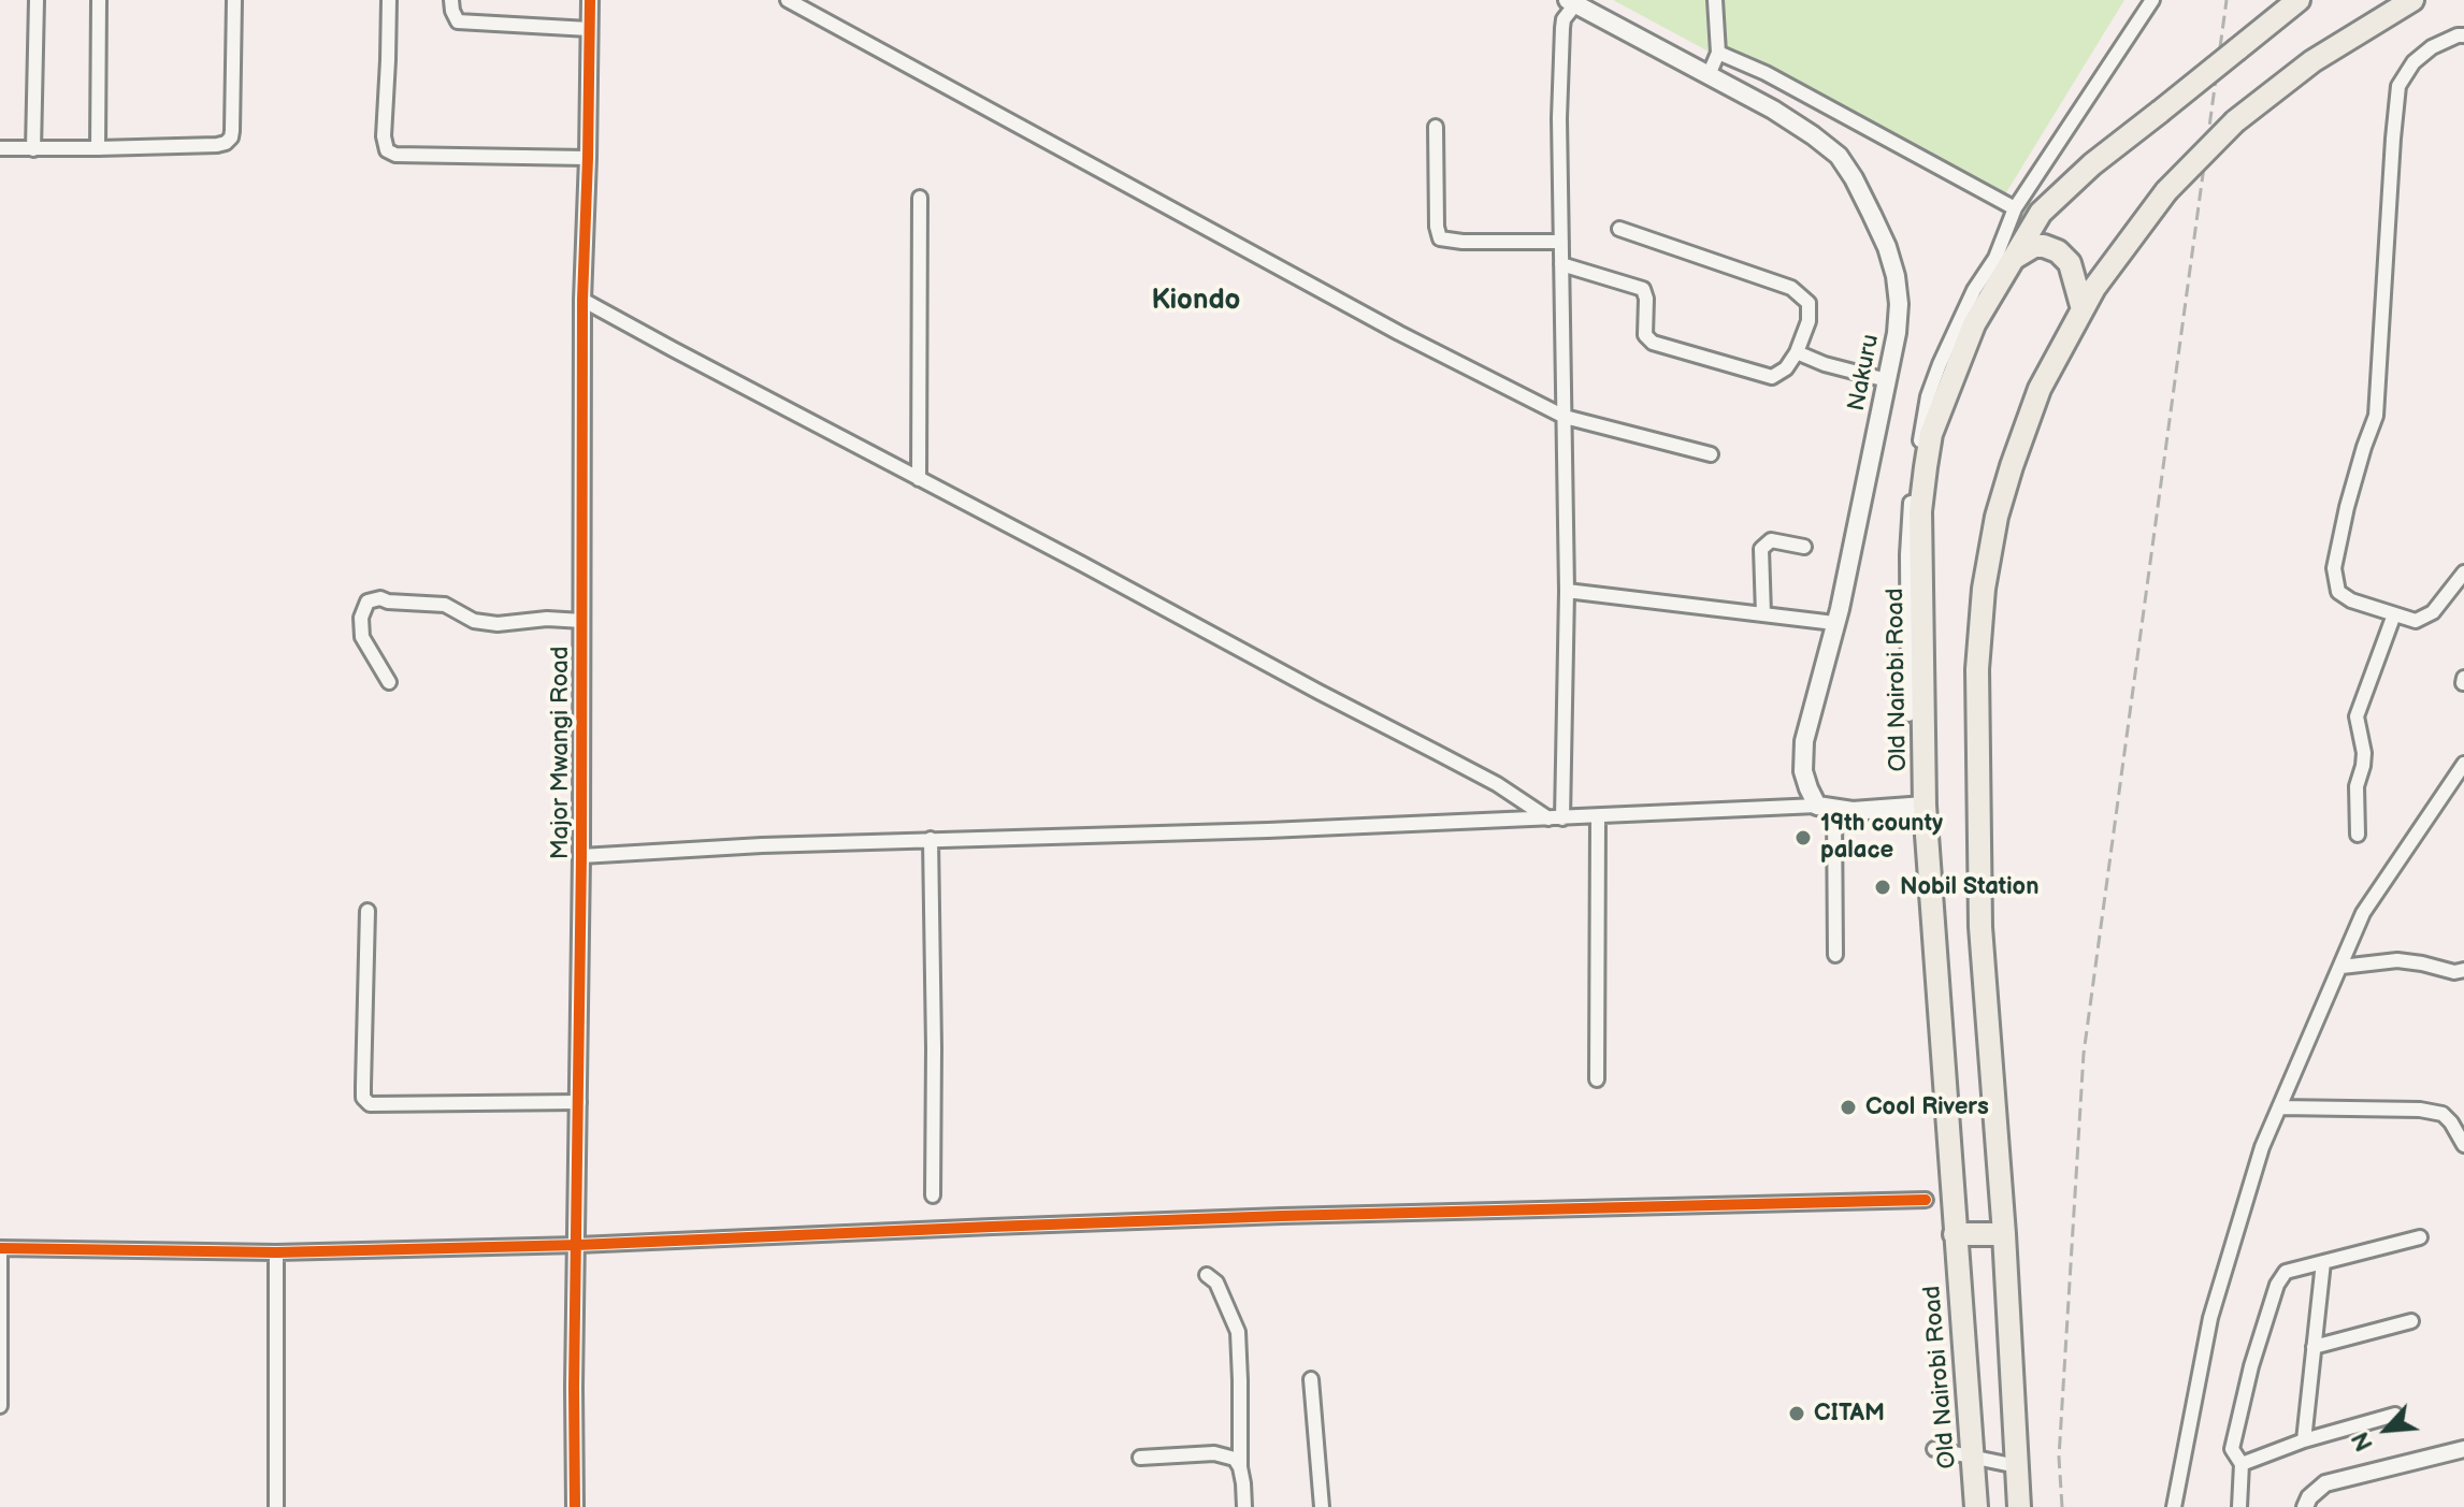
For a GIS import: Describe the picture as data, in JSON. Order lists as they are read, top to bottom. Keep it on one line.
{"streets":{"highway":["Old Nairobi Road"],"main road":["Nakuru"],"street":["Major Mwangi Road"]},"districts":["Kiondo"],"places":["19th county palace","Nobil Station","Cool Rivers","CITAM"],"north":"bottom left"}
